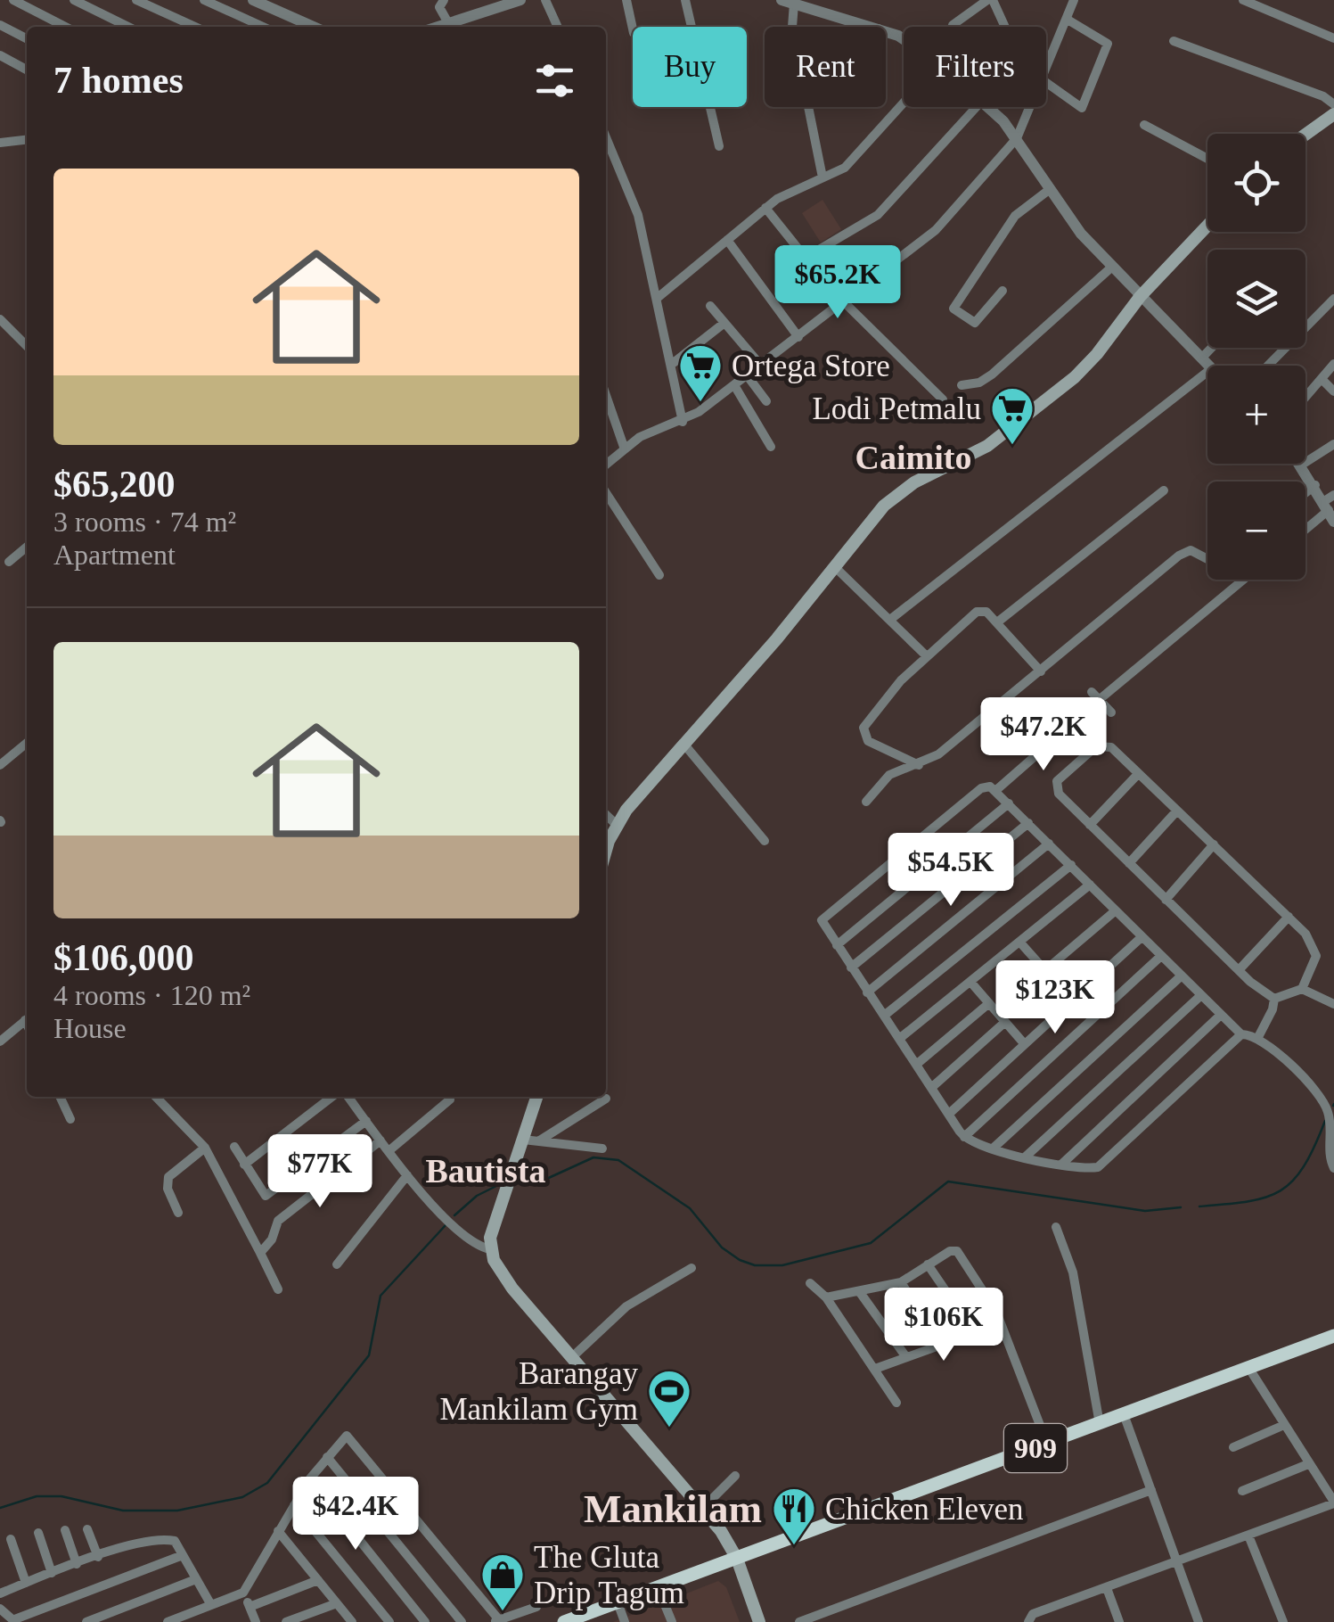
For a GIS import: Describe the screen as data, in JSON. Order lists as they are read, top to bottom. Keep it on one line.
{"streets":{"highway":["909"]},"districts":["Caimito","Bautista","Mankilam"],"places":{"supermarket":["Ortega Store","Lodi Petmalu"],"sports":["Barangay Mankilam Gym"],"restaurant":["Chicken Eleven"],"shop":["The Gluta Drip Tagum"]},"page":{"chip":["Buy","Rent","Filters"],"heading":"7 homes","map_buttons":["+","−"],"list":[{"name":"$65,200","note":"3 rooms · 74 m² · Apartment"},{"name":"$106,000","note":"4 rooms · 120 m² · House"}],"price":["$65.2K","$47.2K","$54.5K","$123K","$77K","$106K","$42.4K"]}}
